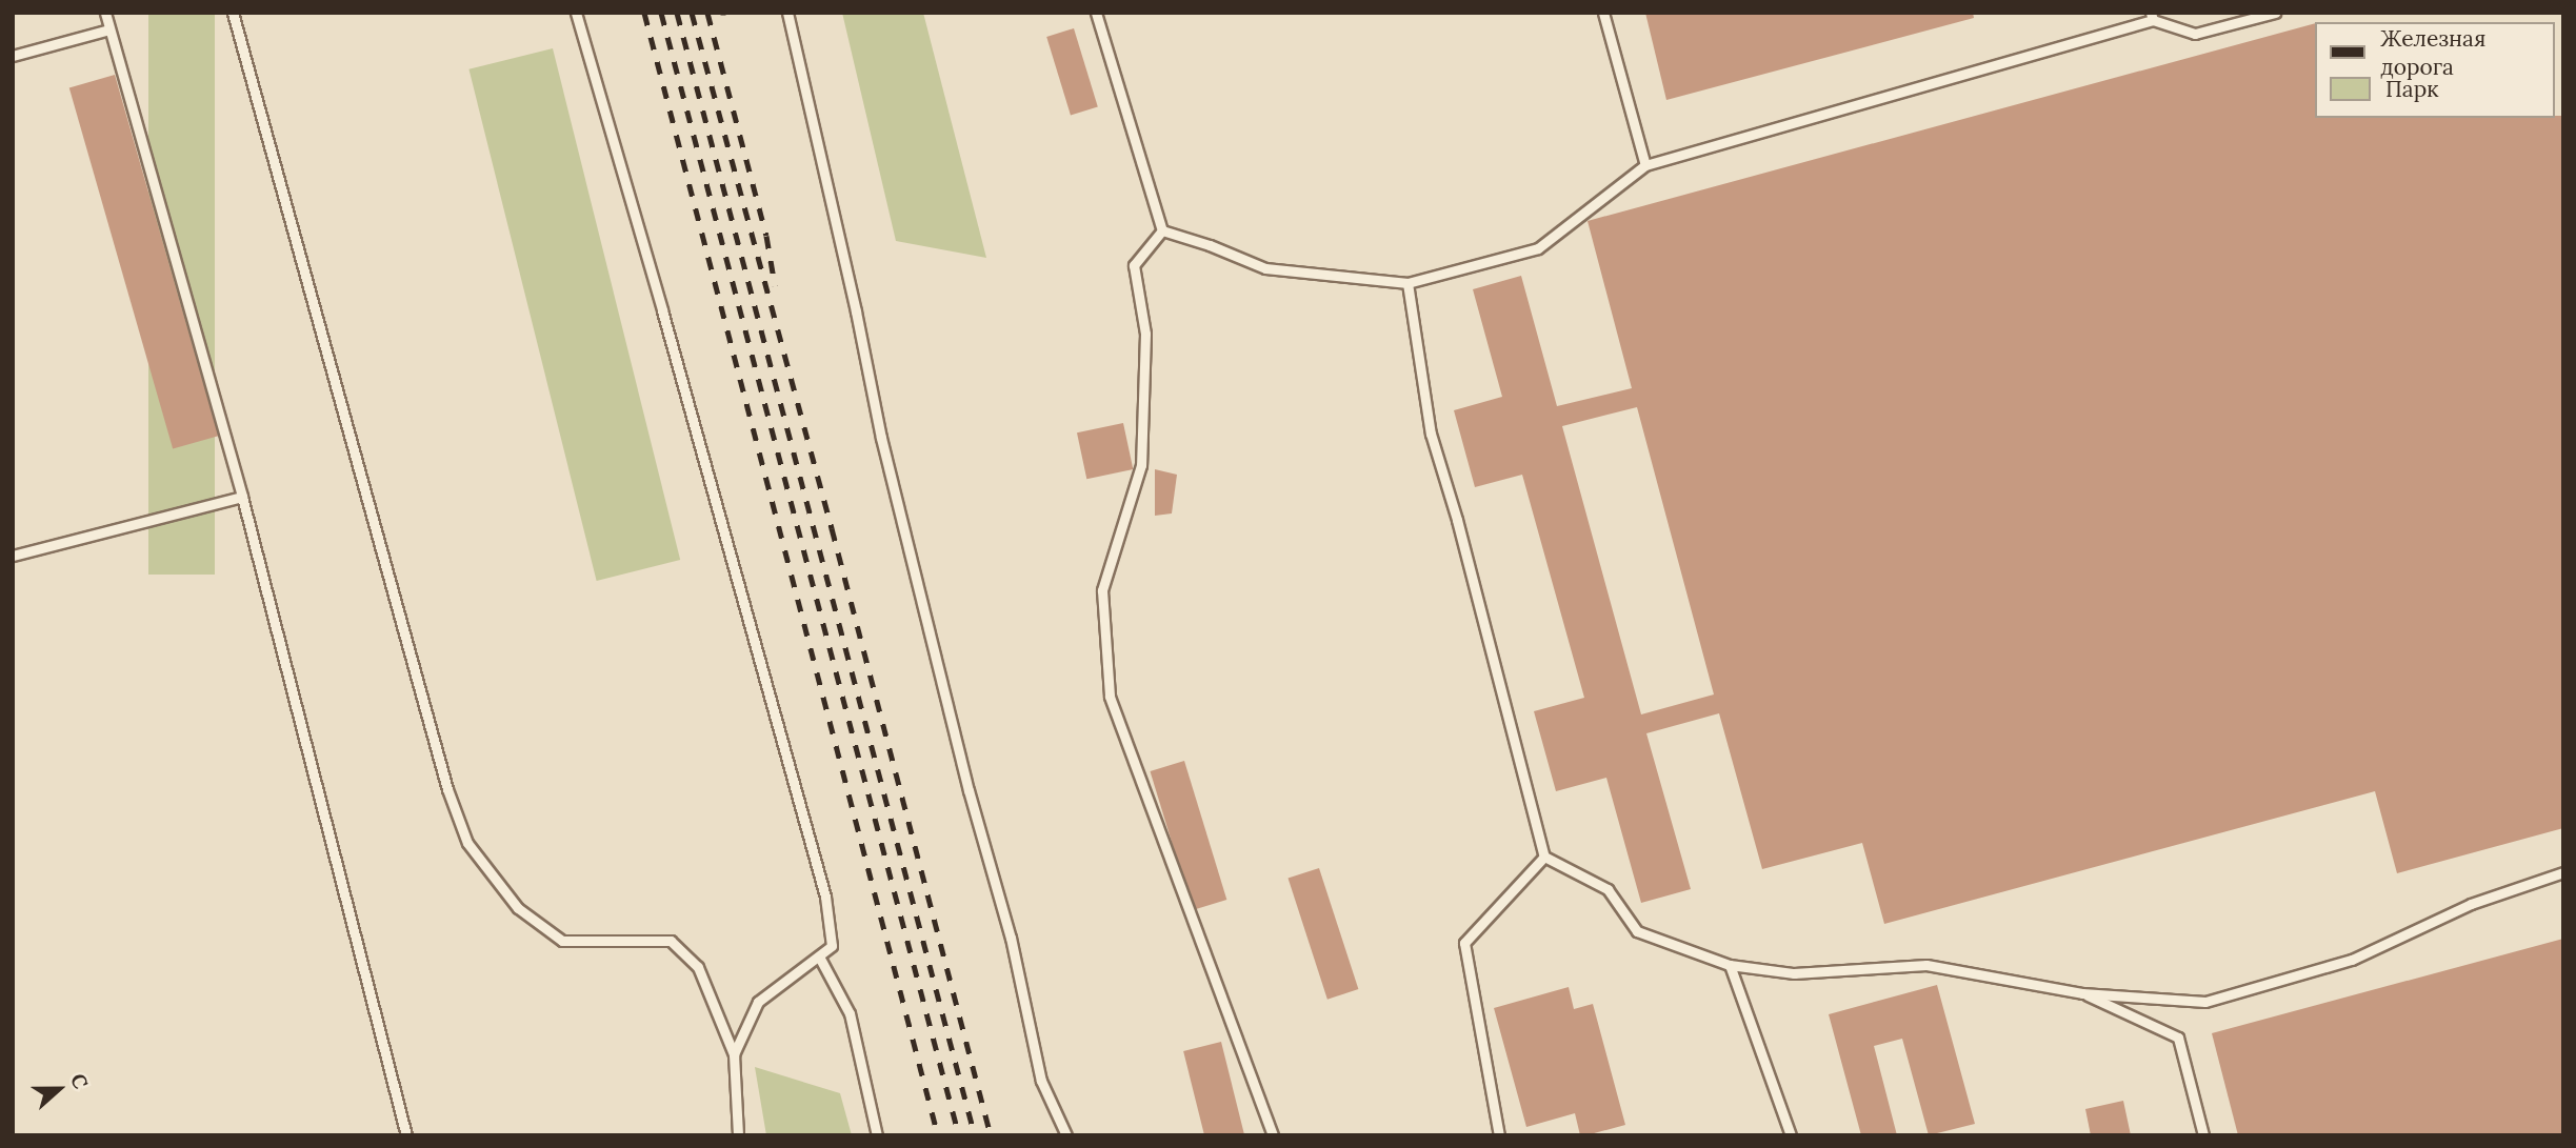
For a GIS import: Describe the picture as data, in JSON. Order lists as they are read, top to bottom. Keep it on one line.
{"legend":["Железная дорога","Парк"],"north":"right"}
